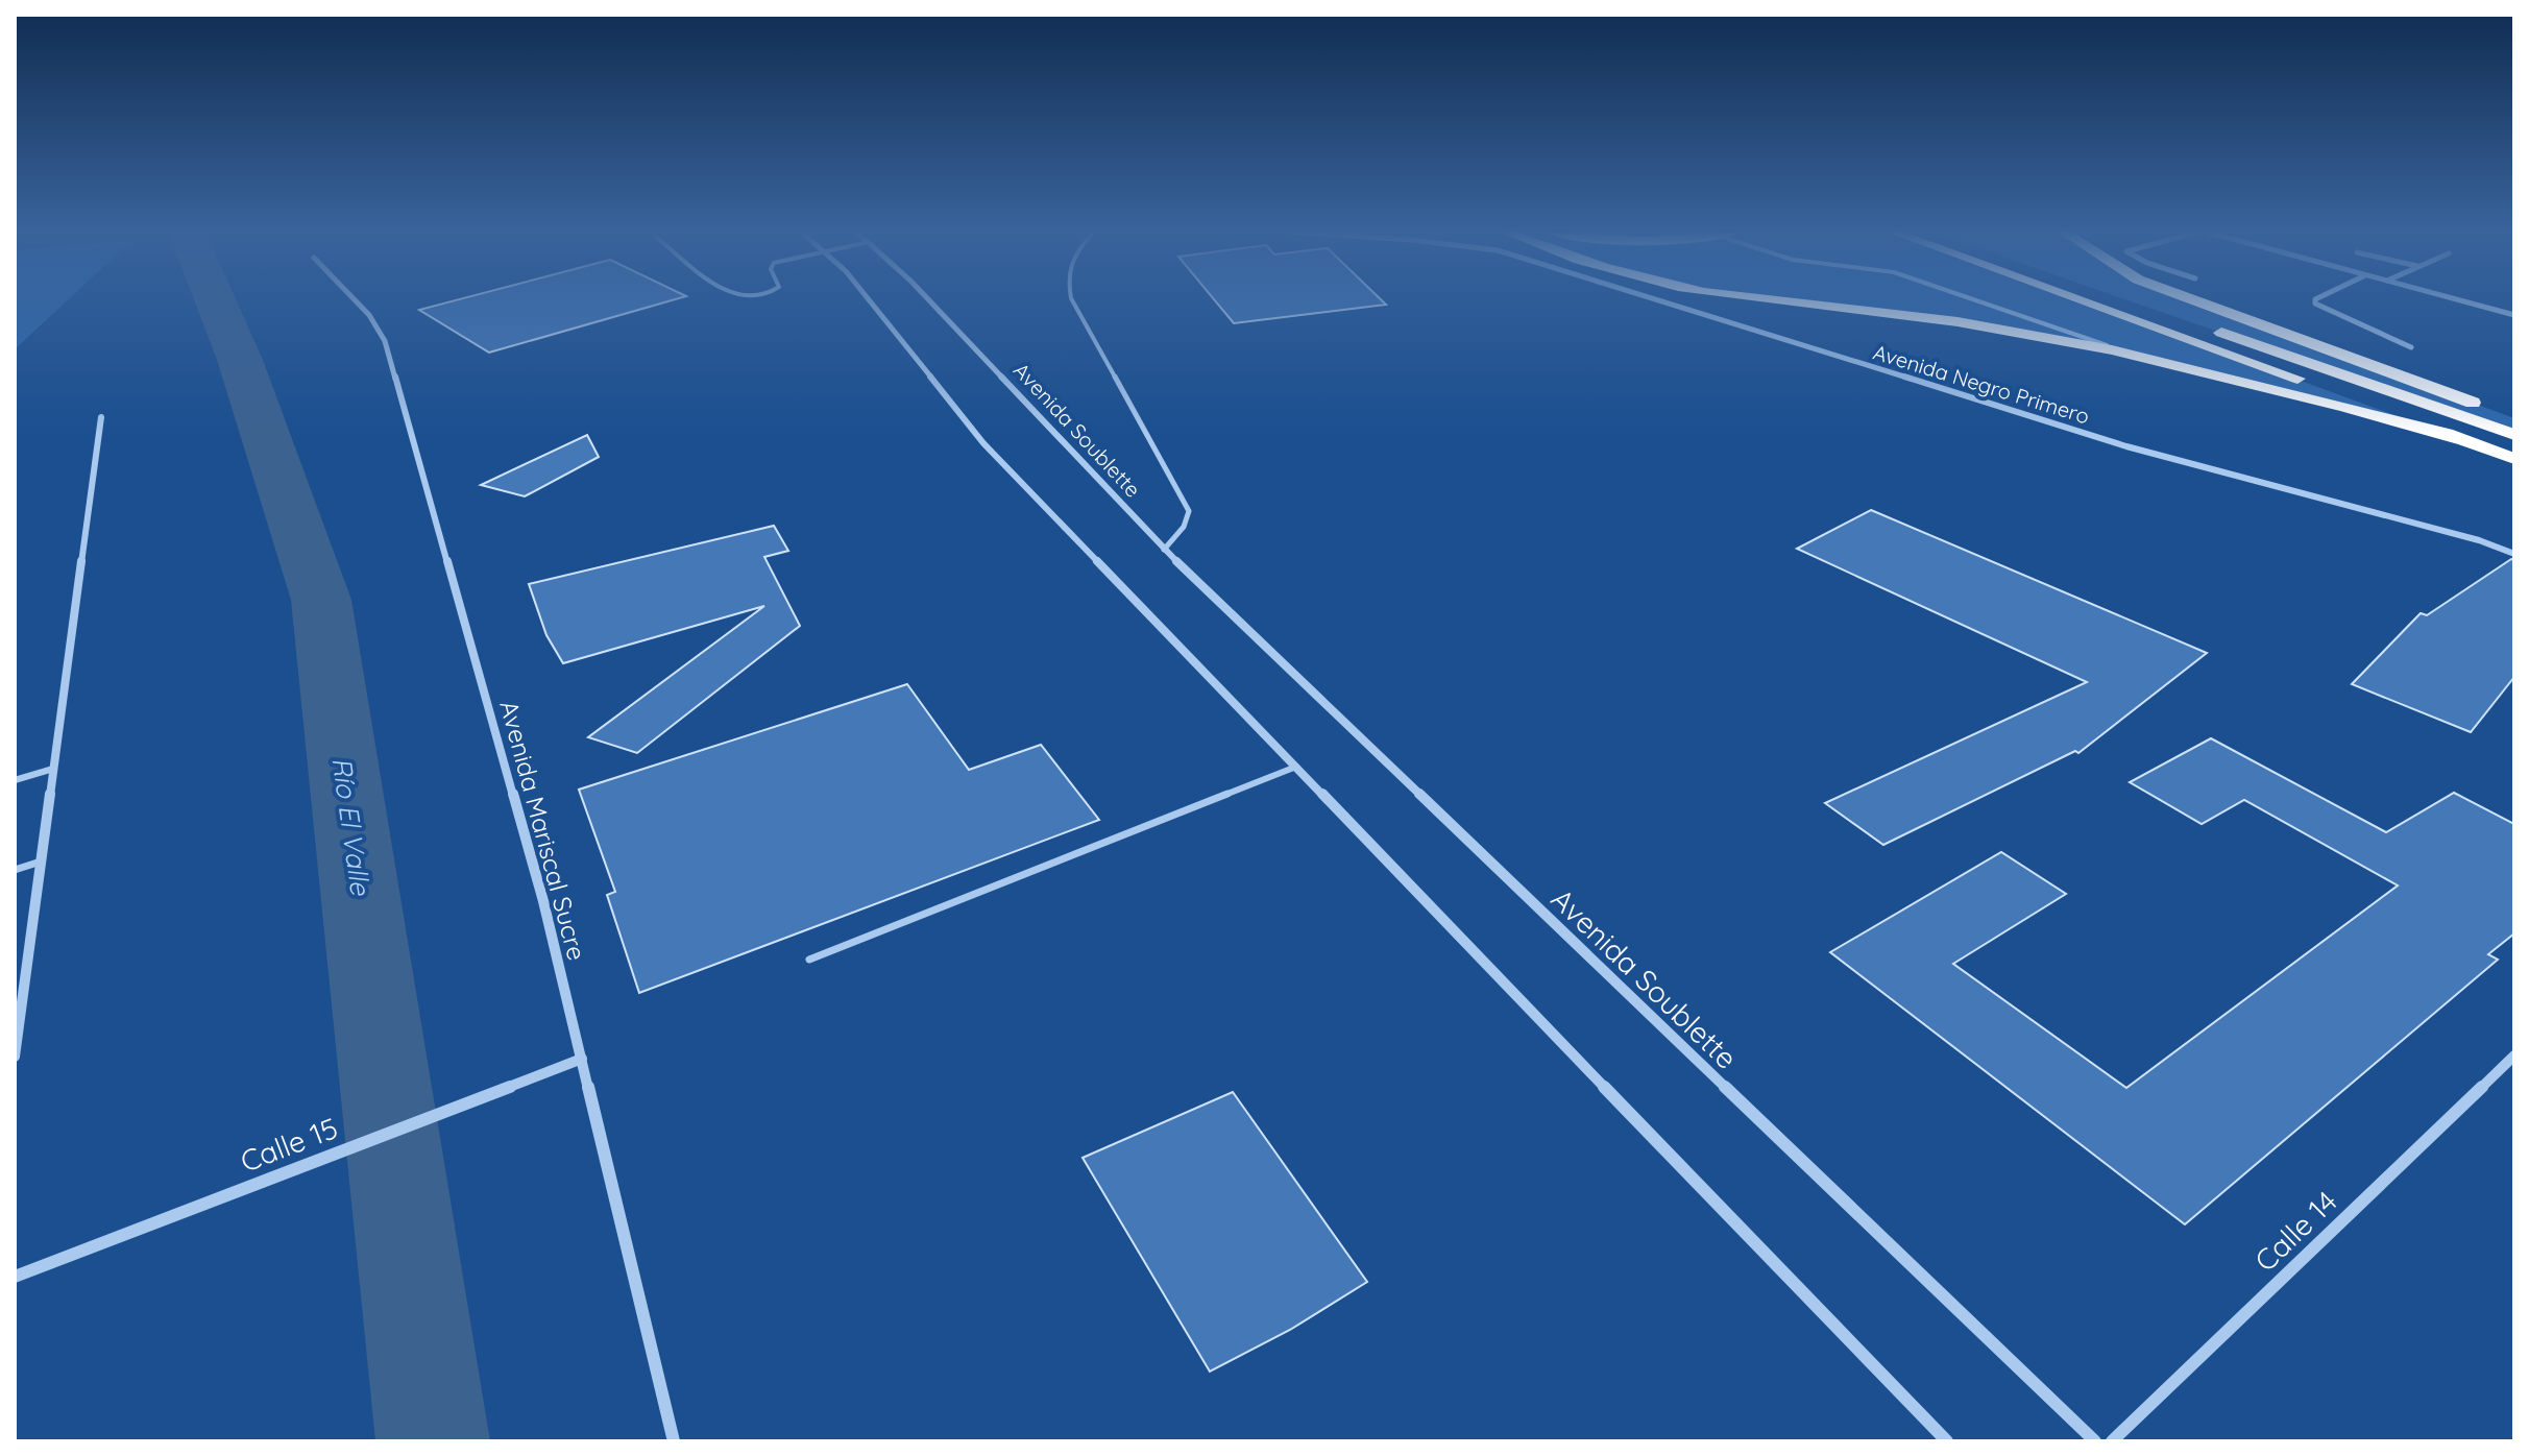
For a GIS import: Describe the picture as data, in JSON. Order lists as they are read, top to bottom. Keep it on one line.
{"streets":{"street":["Avenida Negro Primero","Avenida Soublette","Avenida Mariscal Sucre","Calle 15","Calle 14"]},"crossings":[["Avenida Mariscal Sucre","Calle 15"]],"water":["Río El Valle"]}
